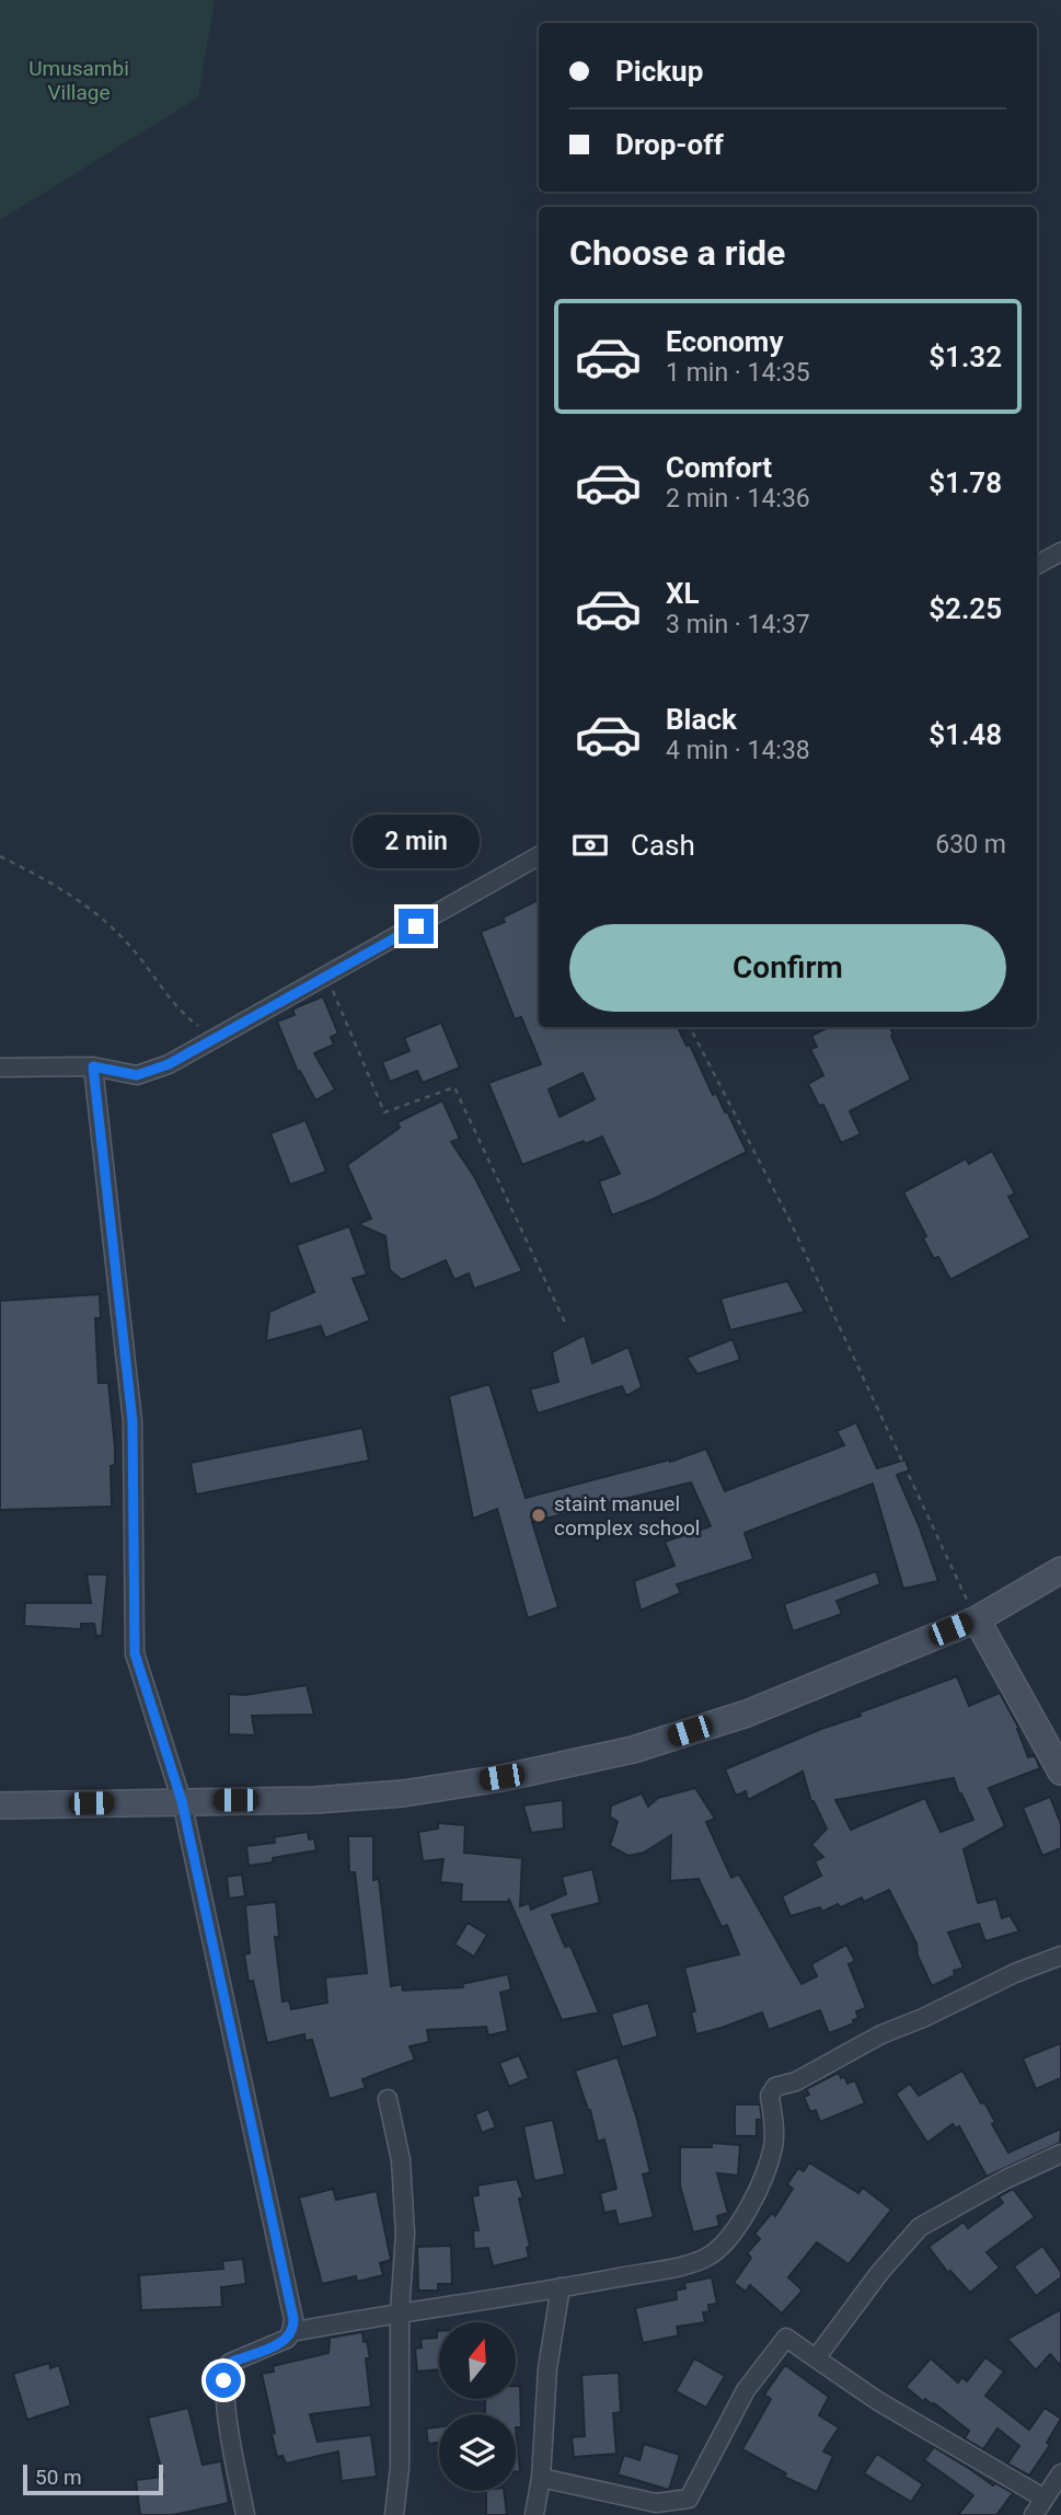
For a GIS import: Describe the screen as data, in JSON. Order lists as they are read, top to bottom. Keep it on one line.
{"parks":["Umusambi Village"],"places":["staint manuel complex school"],"scale_bar":"50 m","north":"top","page":{"banner":["Pickup","Drop-off"],"heading":"Choose a ride","list":[{"name":"Economy","note":"1 min · 14:35","value":"$1.32"},{"name":"Comfort","note":"2 min · 14:36","value":"$1.78"},{"name":"XL","note":"3 min · 14:37","value":"$2.25"},{"name":"Black","note":"4 min · 14:38","value":"$1.48"}],"pay":["Cash","630 m"],"bubble":"2 min","buttons":"Confirm","scale":"50 m"}}
